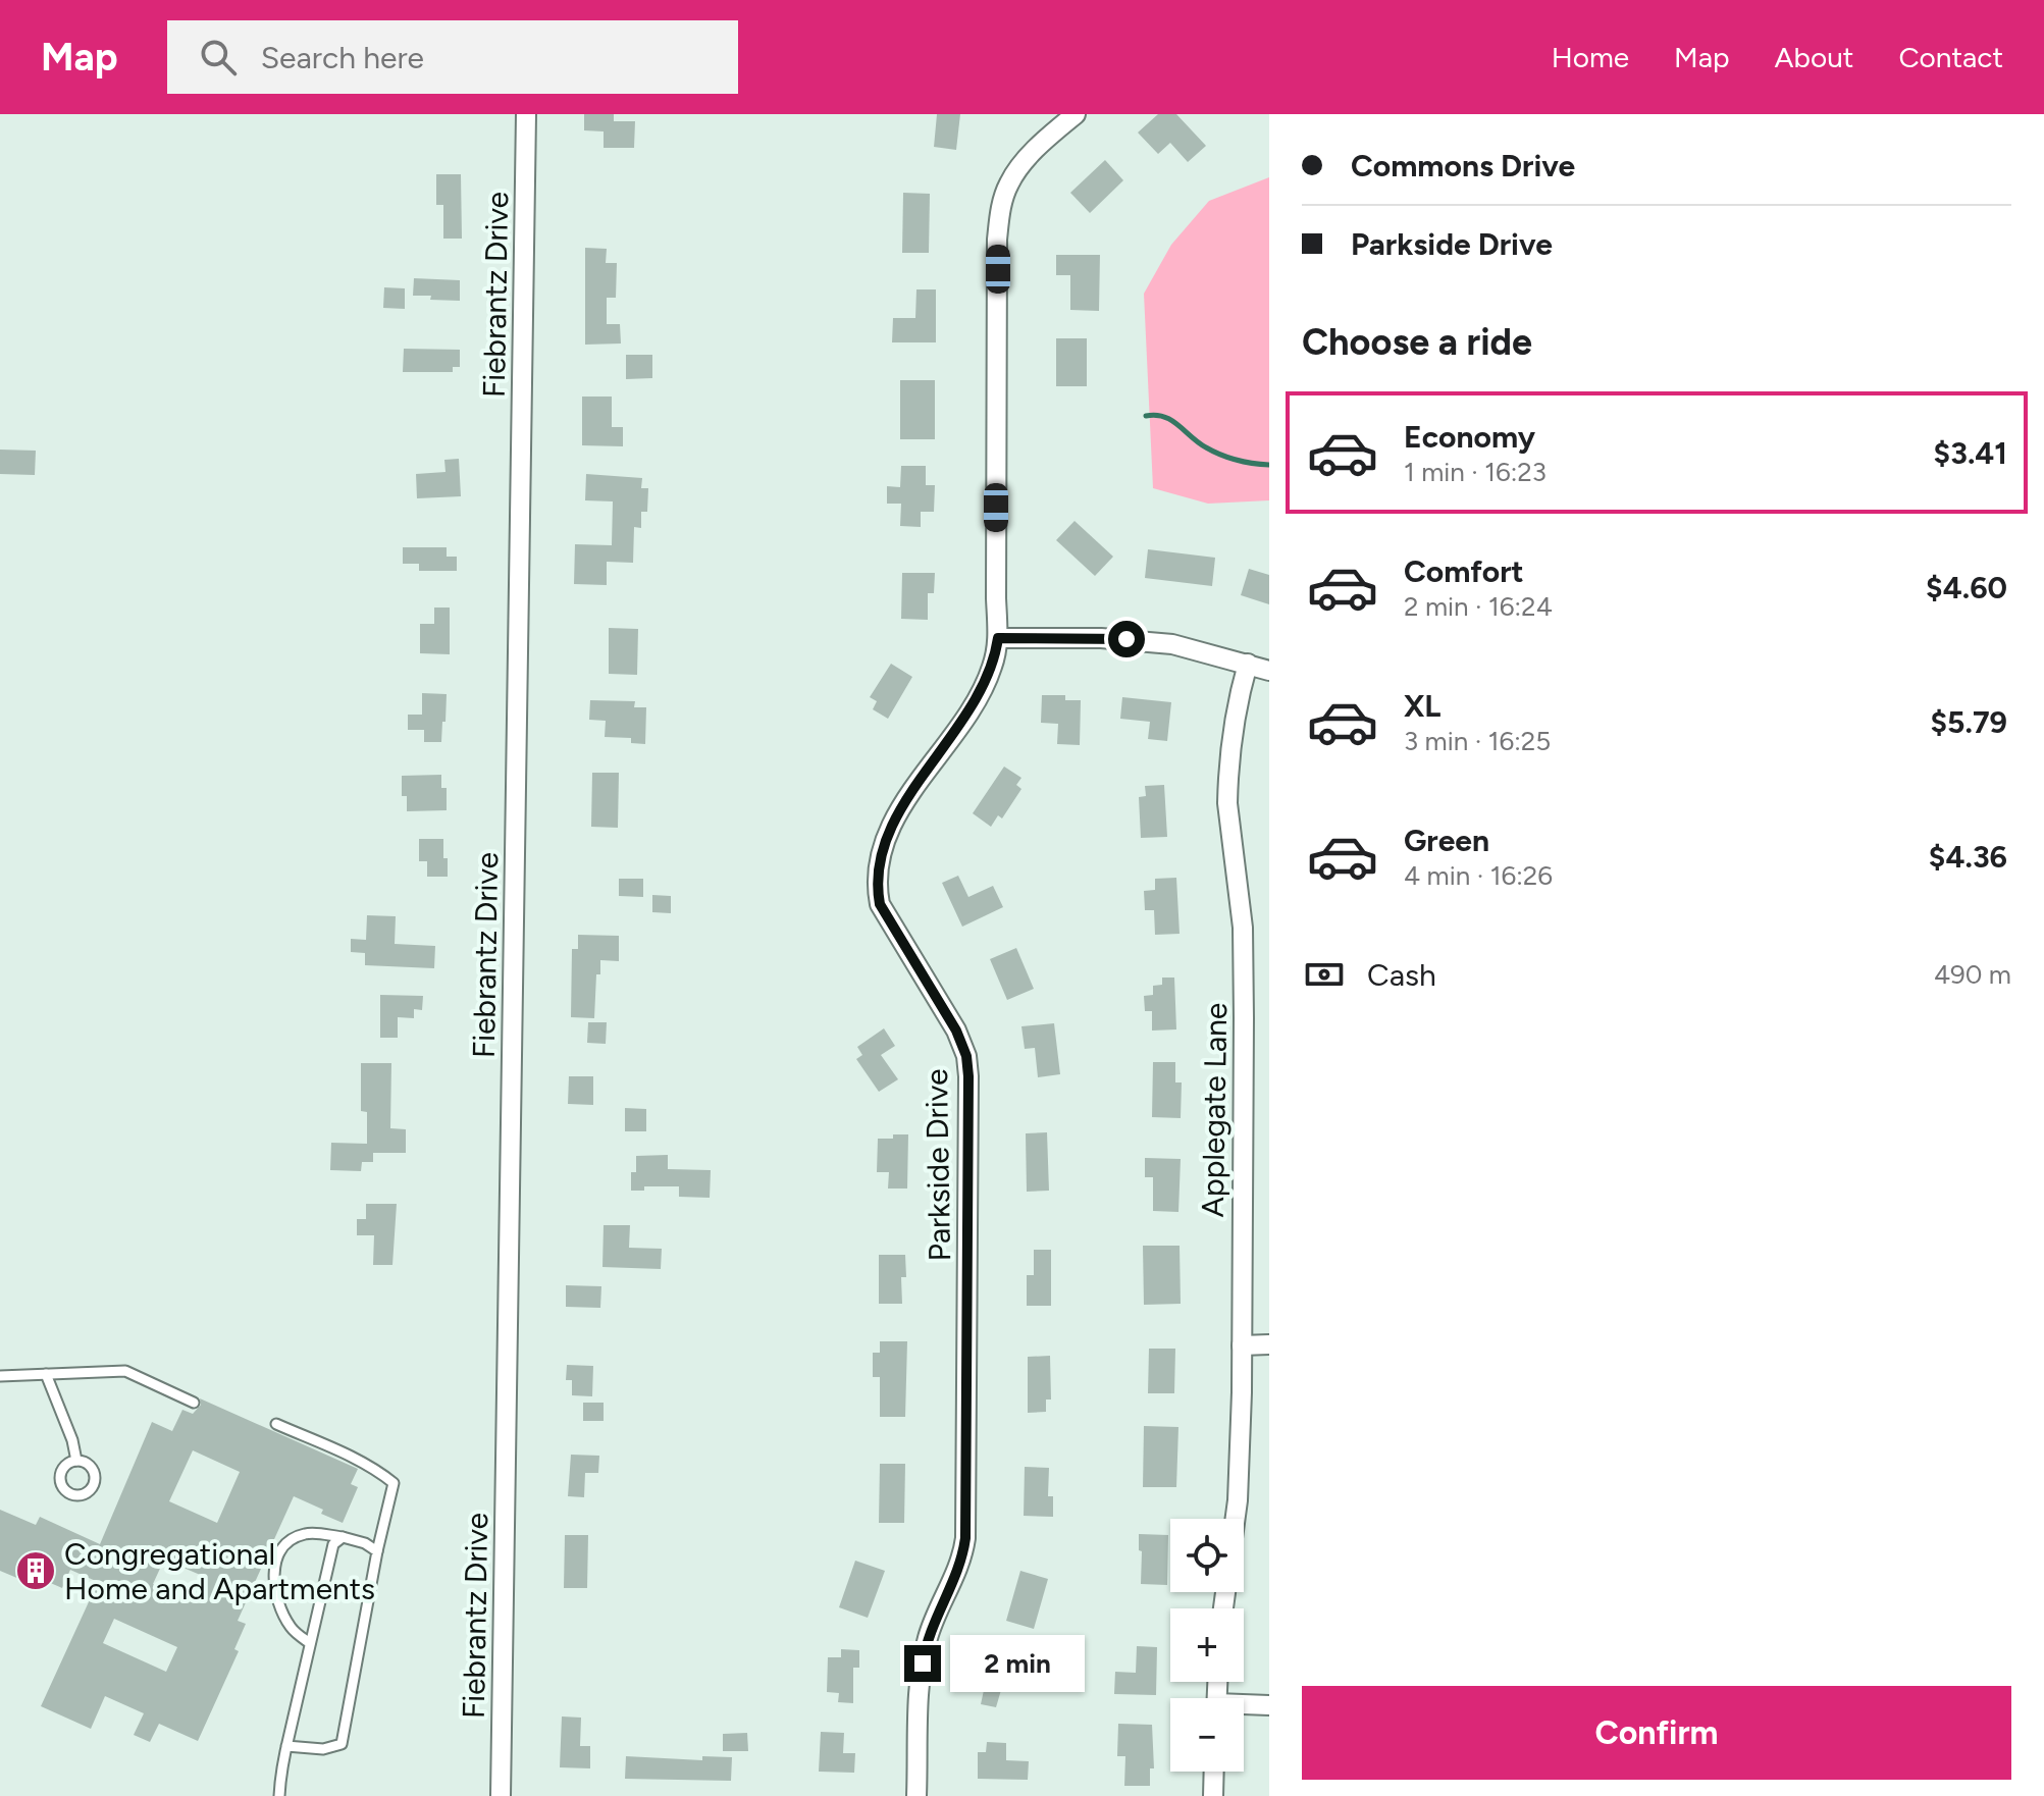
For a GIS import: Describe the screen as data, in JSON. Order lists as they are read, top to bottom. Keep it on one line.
{"streets":{"street":["Fiebrantz Drive","Applegate Lane","Parkside Drive"]},"places":{"building":["Congregational Home and Apartments"]},"page":{"header":"Map","search":"Search here","nav":["Home","Map","About","Contact"],"banner":["Commons Drive","Parkside Drive"],"heading":"Choose a ride","list":[{"name":"Economy","note":"1 min · 16:23","value":"$3.41"},{"name":"Comfort","note":"2 min · 16:24","value":"$4.60"},{"name":"XL","note":"3 min · 16:25","value":"$5.79"},{"name":"Green","note":"4 min · 16:26","value":"$4.36"}],"pay":["Cash","490 m"],"map_buttons":["+","−"],"bubble":"2 min","buttons":"Confirm"}}
